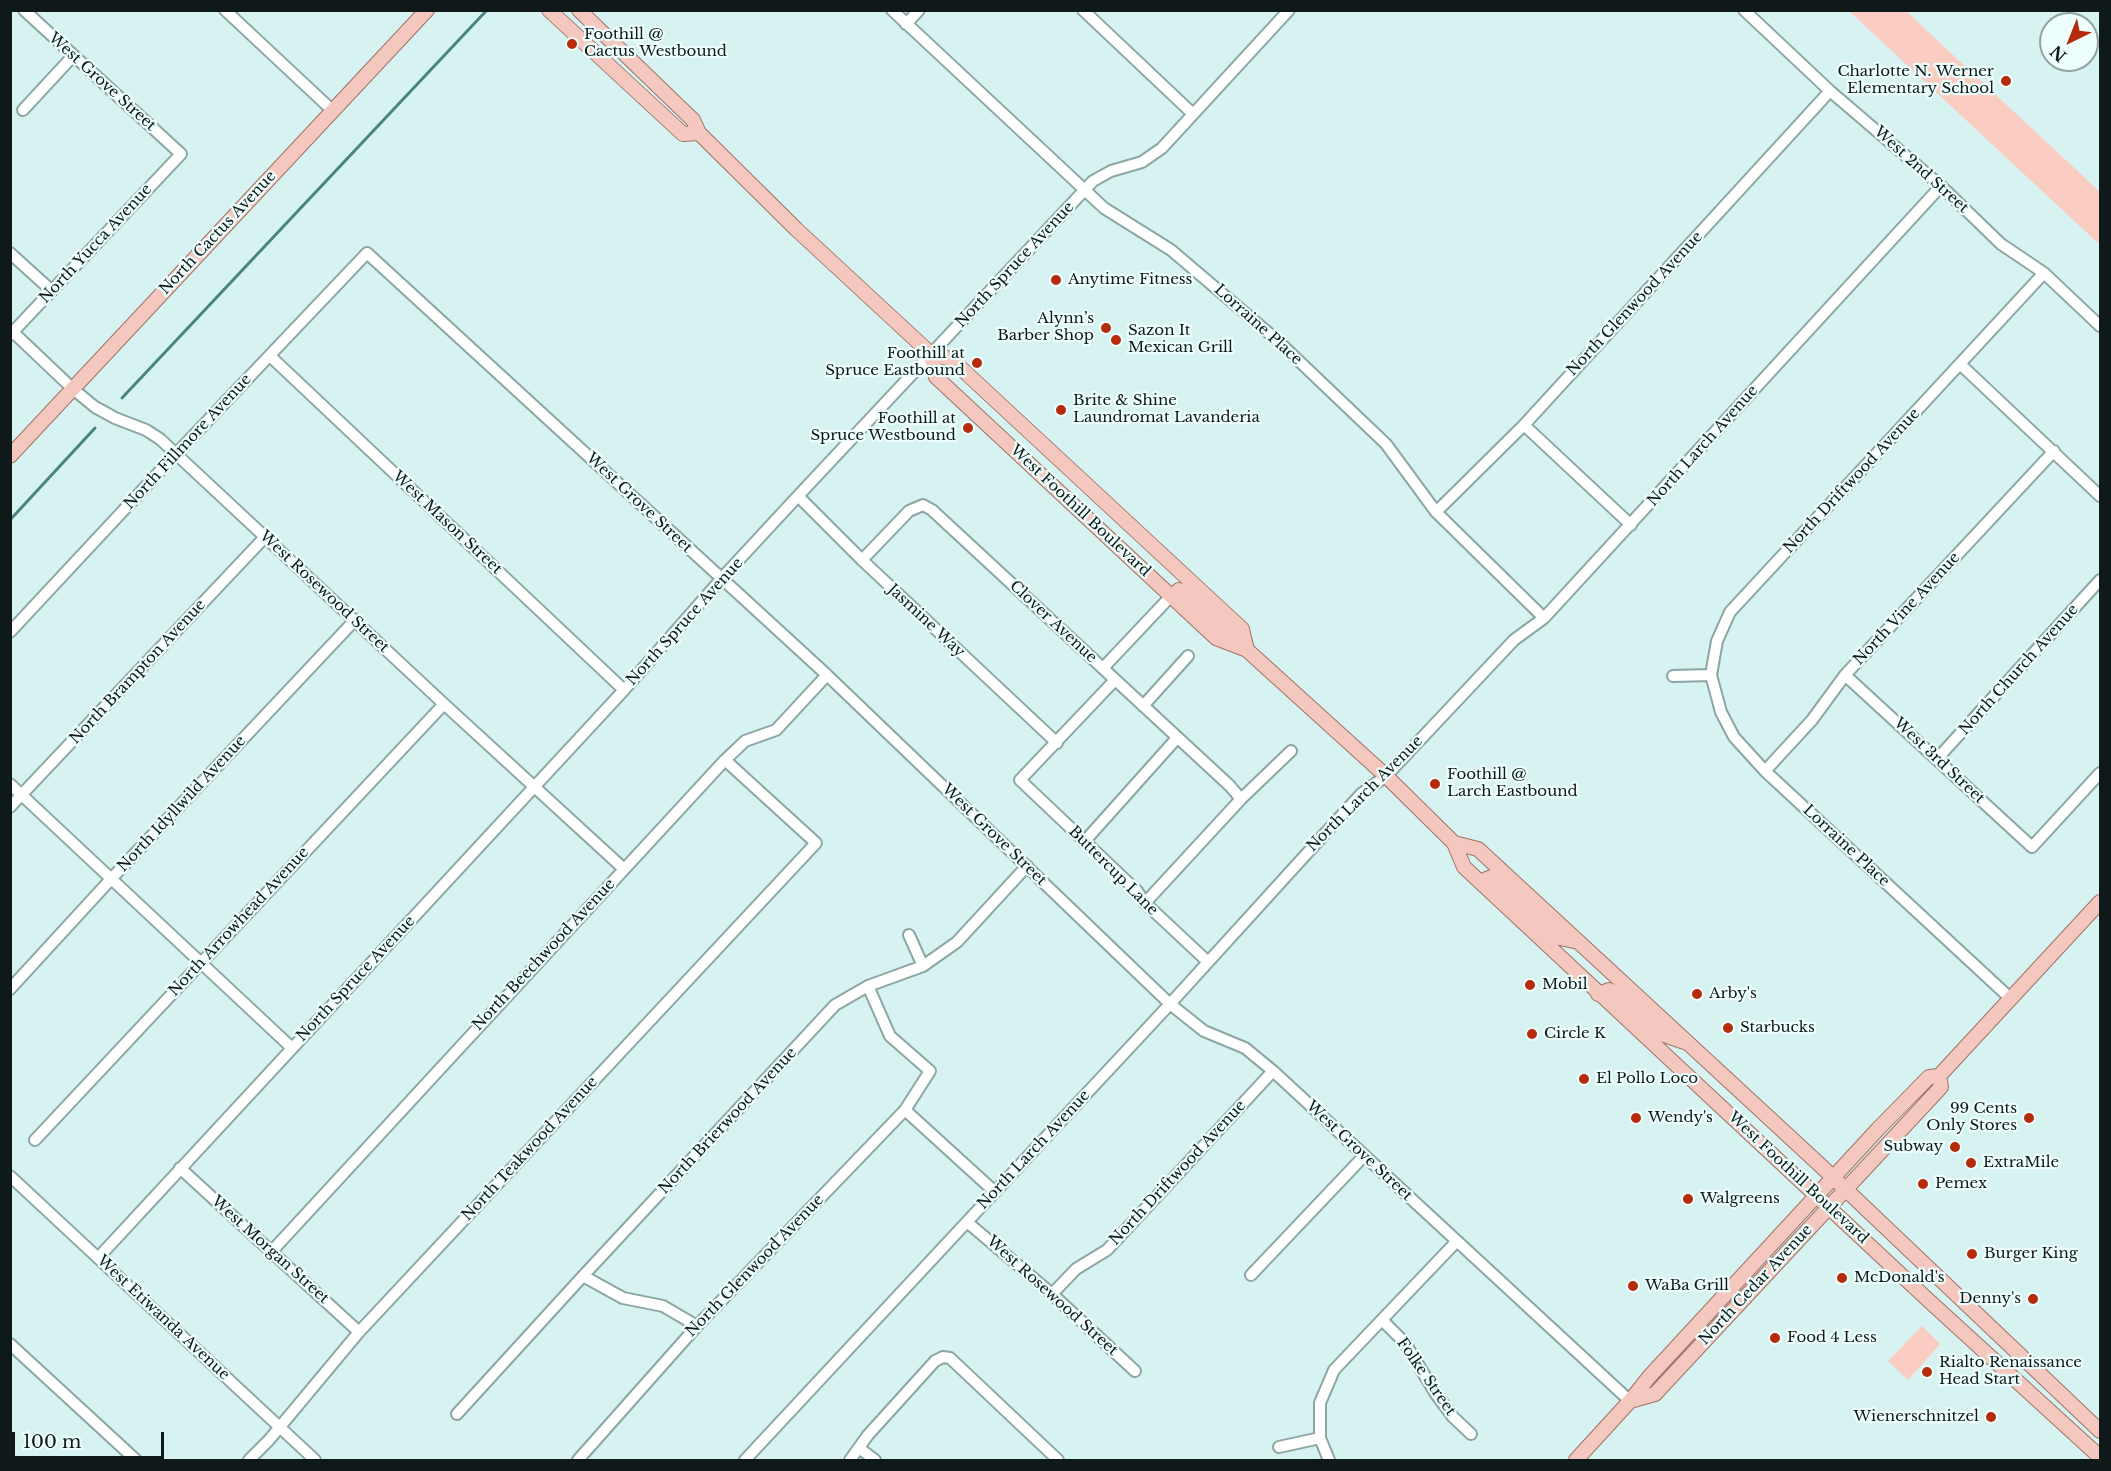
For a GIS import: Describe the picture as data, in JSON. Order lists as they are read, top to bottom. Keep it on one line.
{"streets":{"main road":["North Cactus Avenue","West Foothill Boulevard","North Cedar Avenue"],"street":["West Grove Street","West 2nd Street","North Yucca Avenue","North Spruce Avenue","North Glenwood Avenue","Lorraine Place","North Fillmore Avenue","North Larch Avenue","North Driftwood Avenue","West Mason Street","West Rosewood Street","North Vine Avenue","Jasmine Way","Clover Avenue","North Church Avenue","North Brampton Avenue","West 3rd Street","North Idyllwild Avenue","Buttercup Lane","North Arrowhead Avenue","North Beechwood Avenue","North Brierwood Avenue","North Teakwood Avenue","West Morgan Street","West Etiwanda Avenue","Folke Street"]},"crossings":[["West Grove Street","North Yucca Avenue"],["West Grove Street","North Spruce Avenue"],["West Grove Street","North Fillmore Avenue"],["West Grove Street","North Larch Avenue"],["West Grove Street","North Driftwood Avenue"],["West Grove Street","North Beechwood Avenue"],["West Grove Street","North Brierwood Avenue"],["West Grove Street","North Cedar Avenue"],["West 2nd Street","North Glenwood Avenue"],["West 2nd Street","North Larch Avenue"],["West 2nd Street","North Driftwood Avenue"],["North Cactus Avenue","West Rosewood Street"],["North Yucca Avenue","West Rosewood Street"],["North Spruce Avenue","Lorraine Place"],["North Spruce Avenue","West Foothill Boulevard"],["North Spruce Avenue","West Mason Street"],["North Spruce Avenue","West Rosewood Street"],["North Spruce Avenue","Jasmine Way"],["North Spruce Avenue","West Morgan Street"],["North Spruce Avenue","West Etiwanda Avenue"],["North Glenwood Avenue","Lorraine Place"],["North Glenwood Avenue","North Brierwood Avenue"],["Lorraine Place","North Larch Avenue"],["Lorraine Place","North Driftwood Avenue"],["Lorraine Place","North Vine Avenue"],["Lorraine Place","North Cedar Avenue"],["North Fillmore Avenue","West Mason Street"],["North Fillmore Avenue","West Rosewood Street"],["North Larch Avenue","West Foothill Boulevard"],["North Larch Avenue","West Rosewood Street"],["North Larch Avenue","Buttercup Lane"],["North Driftwood Avenue","West Rosewood Street"],["West Foothill Boulevard","North Cedar Avenue"],["West Rosewood Street","North Brampton Avenue"],["West Rosewood Street","North Idyllwild Avenue"],["West Rosewood Street","North Arrowhead Avenue"],["West Rosewood Street","North Beechwood Avenue"],["North Vine Avenue","West 3rd Street"],["Jasmine Way","Clover Avenue"],["Jasmine Way","Buttercup Lane"],["North Church Avenue","West 3rd Street"],["North Beechwood Avenue","North Teakwood Avenue"],["North Beechwood Avenue","West Morgan Street"],["North Teakwood Avenue","West Morgan Street"],["North Teakwood Avenue","West Etiwanda Avenue"]],"places":["Foothill @ Cactus Westbound","Charlotte N. Werner Elementary School","Anytime Fitness","Alynn’s Barber Shop","Sazon It Mexican Grill","Foothill at Spruce Eastbound","Brite & Shine Laundromat Lavanderia","Foothill at Spruce Westbound","Foothill @ Larch Eastbound","Mobil","Arby's","Starbucks","Circle K","El Pollo Loco","Wendy's","99 Cents Only Stores","Subway","ExtraMile","Pemex","Walgreens","Burger King","McDonald's","WaBa Grill","Denny's","Food 4 Less","Rialto Renaissance Head Start","Wienerschnitzel"],"scale_bar":"100 m","north":"bottom left"}
